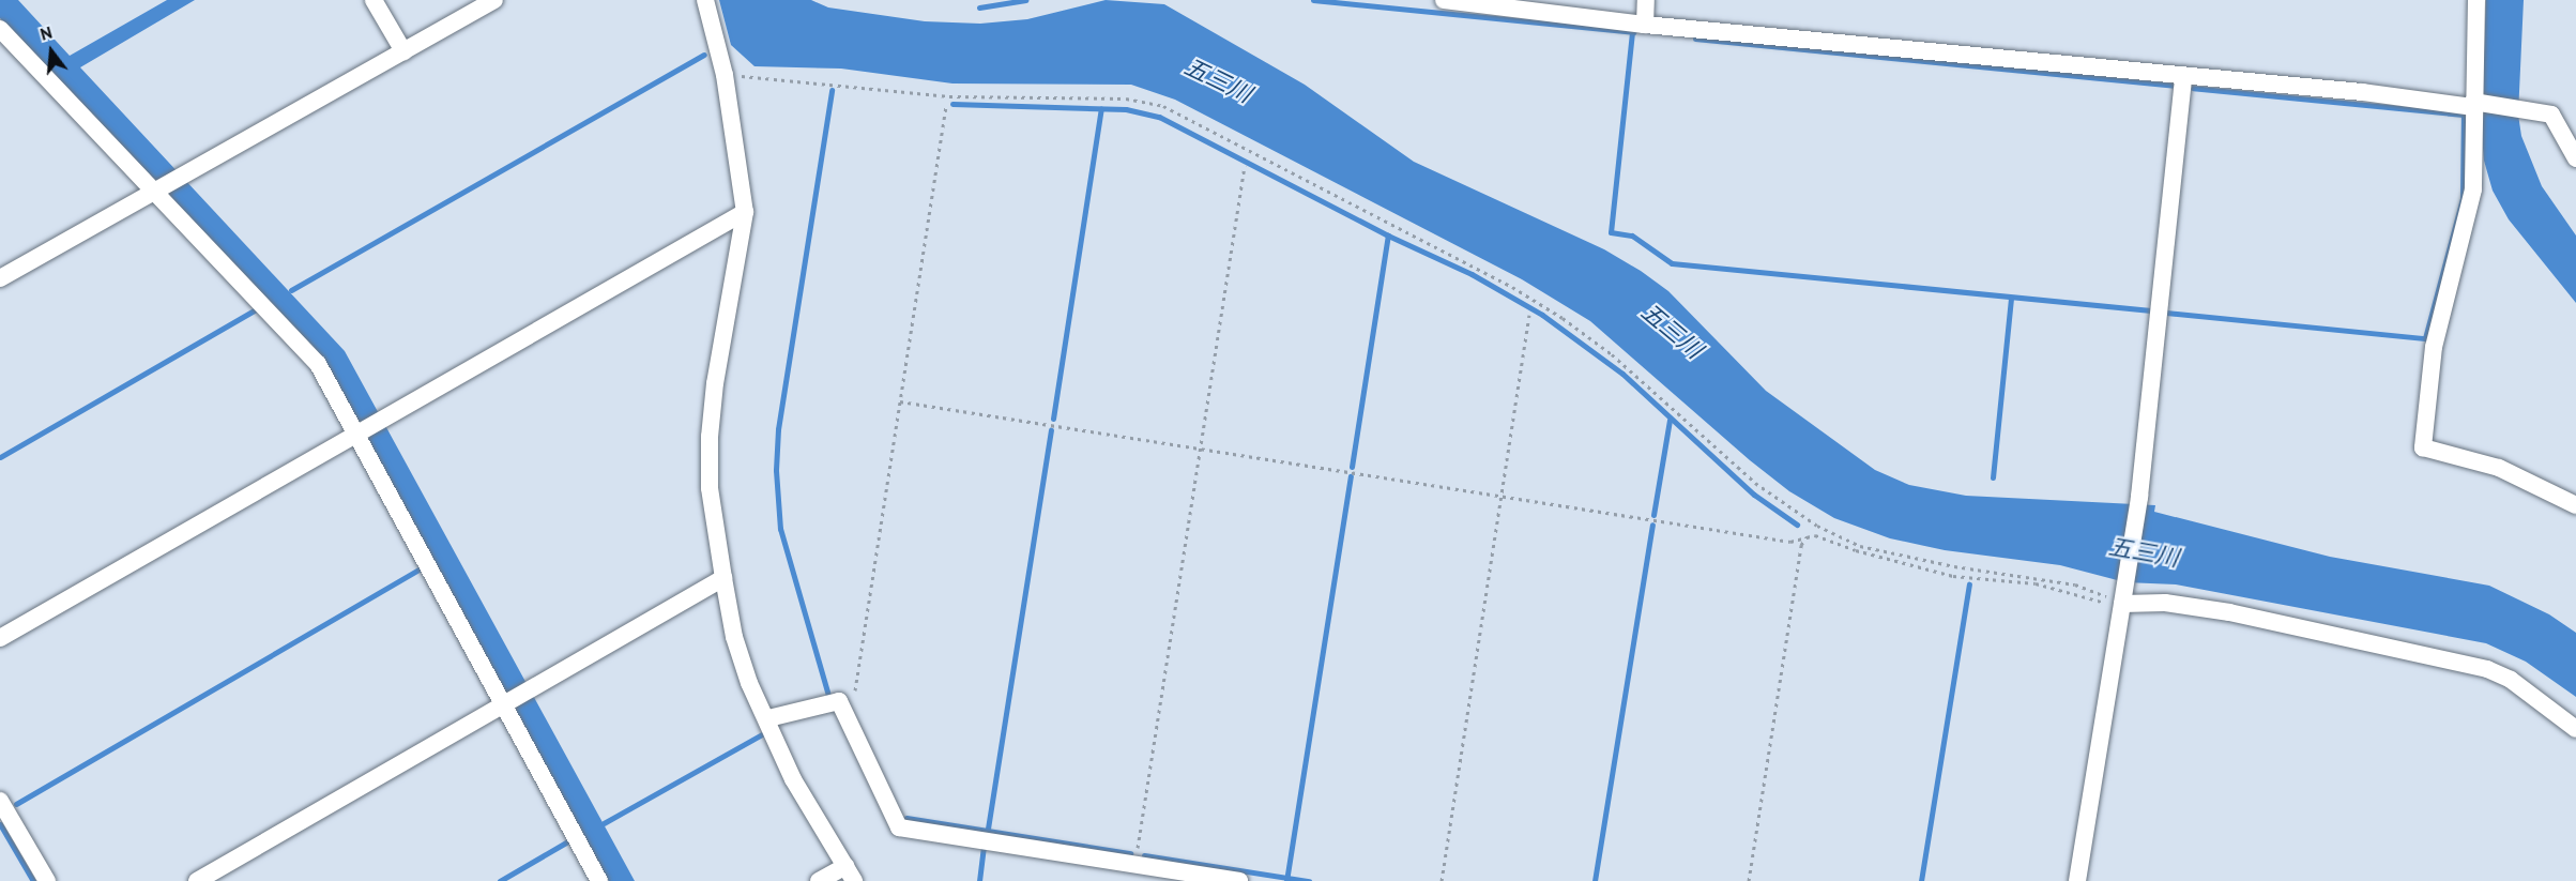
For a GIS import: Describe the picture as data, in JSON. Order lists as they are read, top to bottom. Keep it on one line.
{"water":["五三川"],"north":"top"}
